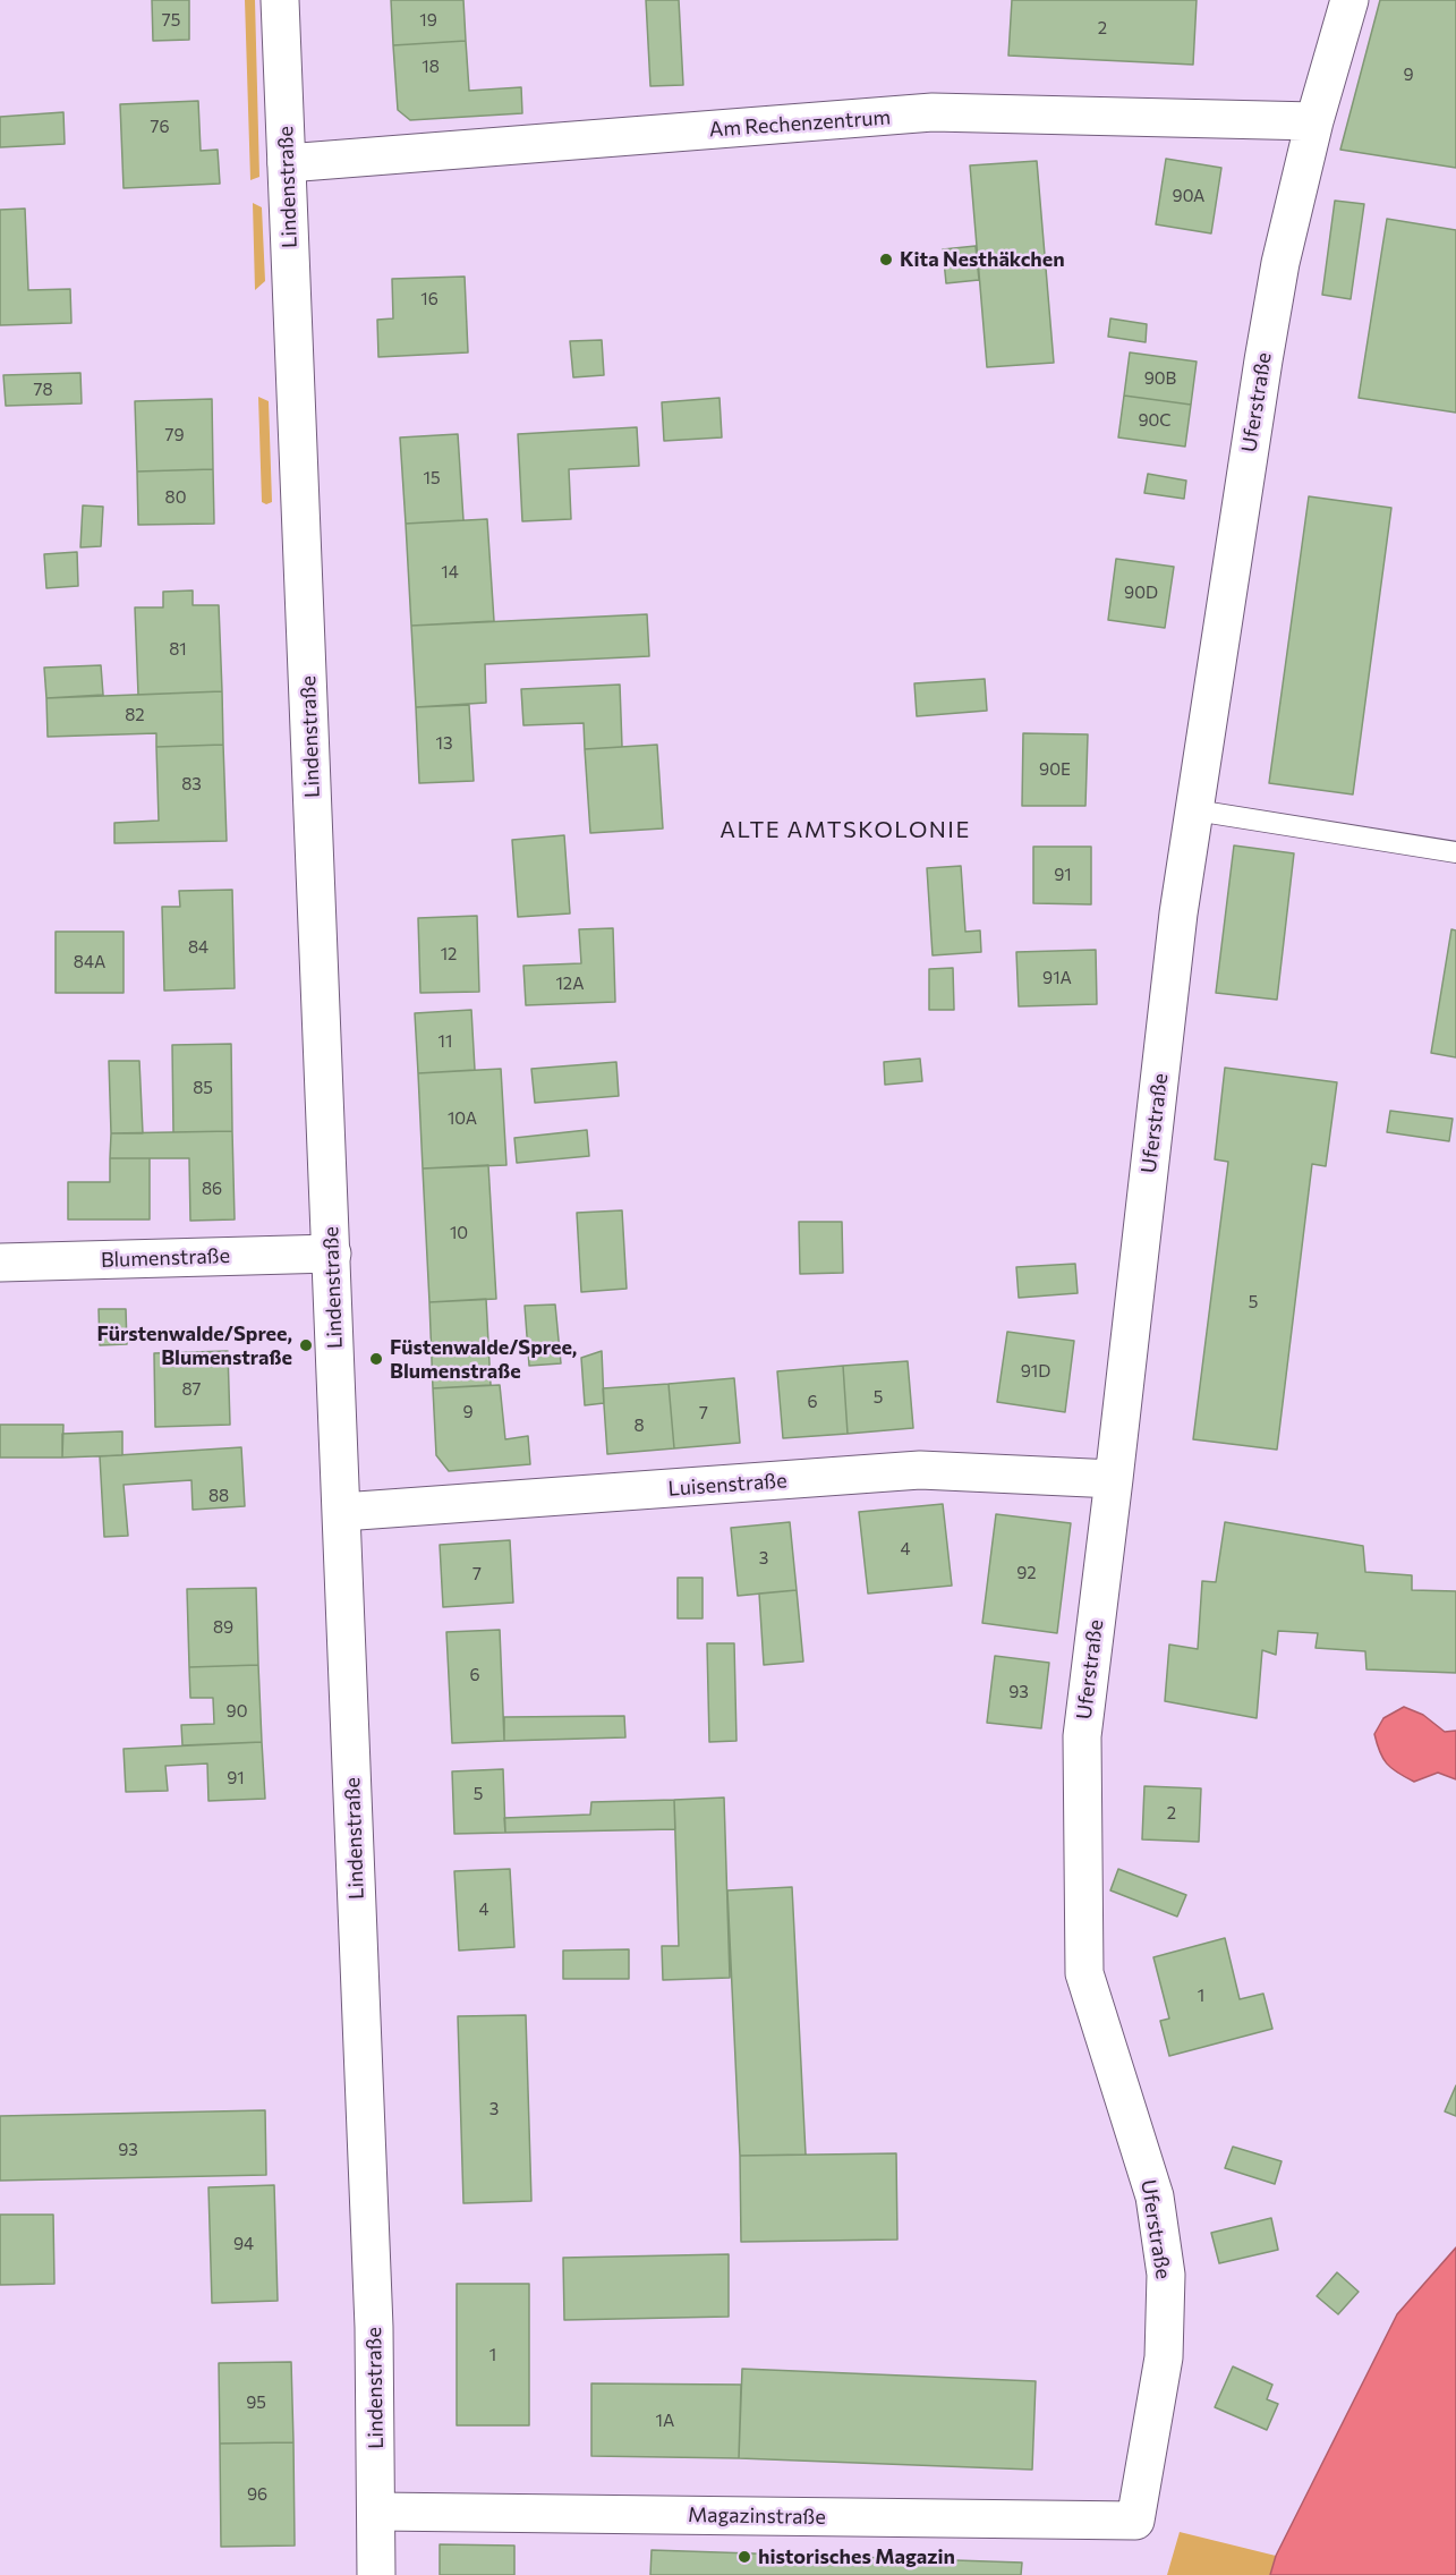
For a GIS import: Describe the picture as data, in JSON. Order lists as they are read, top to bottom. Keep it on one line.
{"streets":{"street":["Am Rechenzentrum","Lindenstraße","Uferstraße","Blumenstraße","Luisenstraße","Magazinstraße"]},"crossings":[["Am Rechenzentrum","Lindenstraße"],["Am Rechenzentrum","Uferstraße"],["Lindenstraße","Blumenstraße"],["Lindenstraße","Luisenstraße"],["Lindenstraße","Magazinstraße"],["Uferstraße","Luisenstraße"],["Uferstraße","Magazinstraße"]],"districts":["ALTE AMTSKOLONIE"],"places":["Kita Nesthäkchen","Fürstenwalde/Spree, Blumenstraße","Füstenwalde/Spree, Blumenstraße","historisches Magazin"],"house_numbers":["75","19","2","18","9","76","90A","16","90B","78","90C","79","15","80","14","90D","81","82","13","90E","83","91","84","12","84A","91A","12A","11","85","10A","86","10","5","91D","87","5","6","9","7","8","88","4","3","92","7","89","6","93","90","91","5","2","4","1","3","93","94","1","95","1A","96"]}
